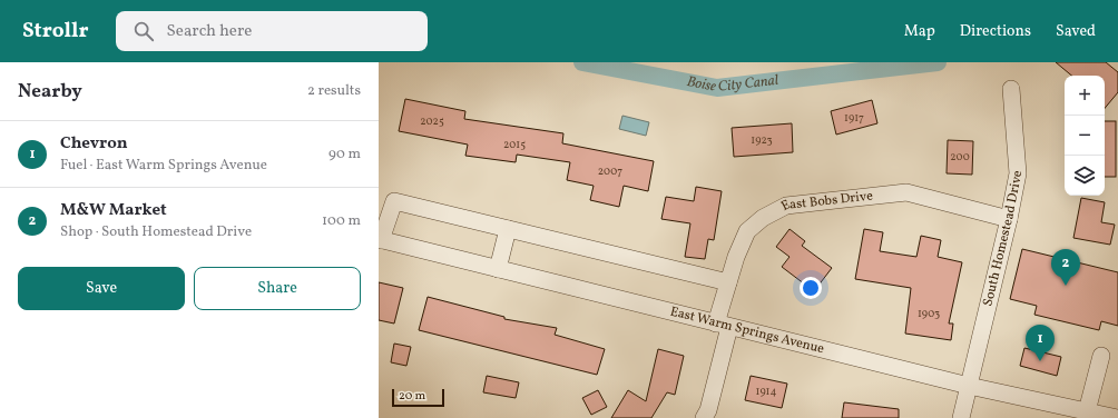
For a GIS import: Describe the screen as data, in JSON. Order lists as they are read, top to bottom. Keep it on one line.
{"streets":{"street":["East Bobs Drive","South Homestead Drive","East Warm Springs Avenue"]},"crossings":[["East Bobs Drive","South Homestead Drive"],["East Bobs Drive","East Warm Springs Avenue"],["South Homestead Drive","East Warm Springs Avenue"]],"water":["Boise City Canal"],"house_numbers":["1917","2025","1923","2015","200","2007","1903","1914"],"scale_bar":"20 m","page":{"header":"Strollr","search":"Search here","nav":["Map","Directions","Saved"],"heading":["Nearby","2 results"],"map_buttons":["+","−"],"list":[{"mark":"1","name":"Chevron","note":"Fuel · East Warm Springs Avenue","value":"90 m"},{"mark":"2","name":"M&W Market","note":"Shop · South Homestead Drive","value":"100 m"}],"pins":["2","1"],"buttons":["Save","Share"],"scale":"20 m"}}
